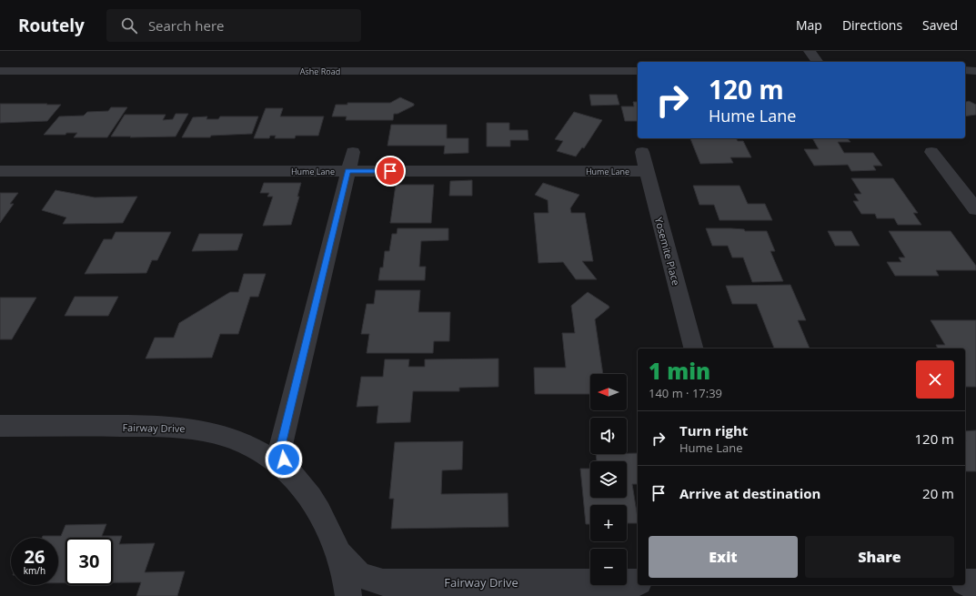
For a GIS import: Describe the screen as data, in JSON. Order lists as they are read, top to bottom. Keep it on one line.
{"streets":{"street":["Ashe Road","Hume Lane","Yosemite Place","Fairway Drive"]},"crossings":[["Hume Lane","Yosemite Place"]],"north":"left","page":{"header":"Routely","search":"Search here","nav":["Map","Directions","Saved"],"turn":["120 m","Hume Lane"],"heading":["1 min","140 m · 17:39"],"map_buttons":["+","−"],"list":[{"name":"Turn right","note":"Hume Lane","value":"120 m"},{"name":"Arrive at destination","value":"20 m"}],"buttons":["Exit","Share"],"speed":"26 km/h","limit":"30"}}
